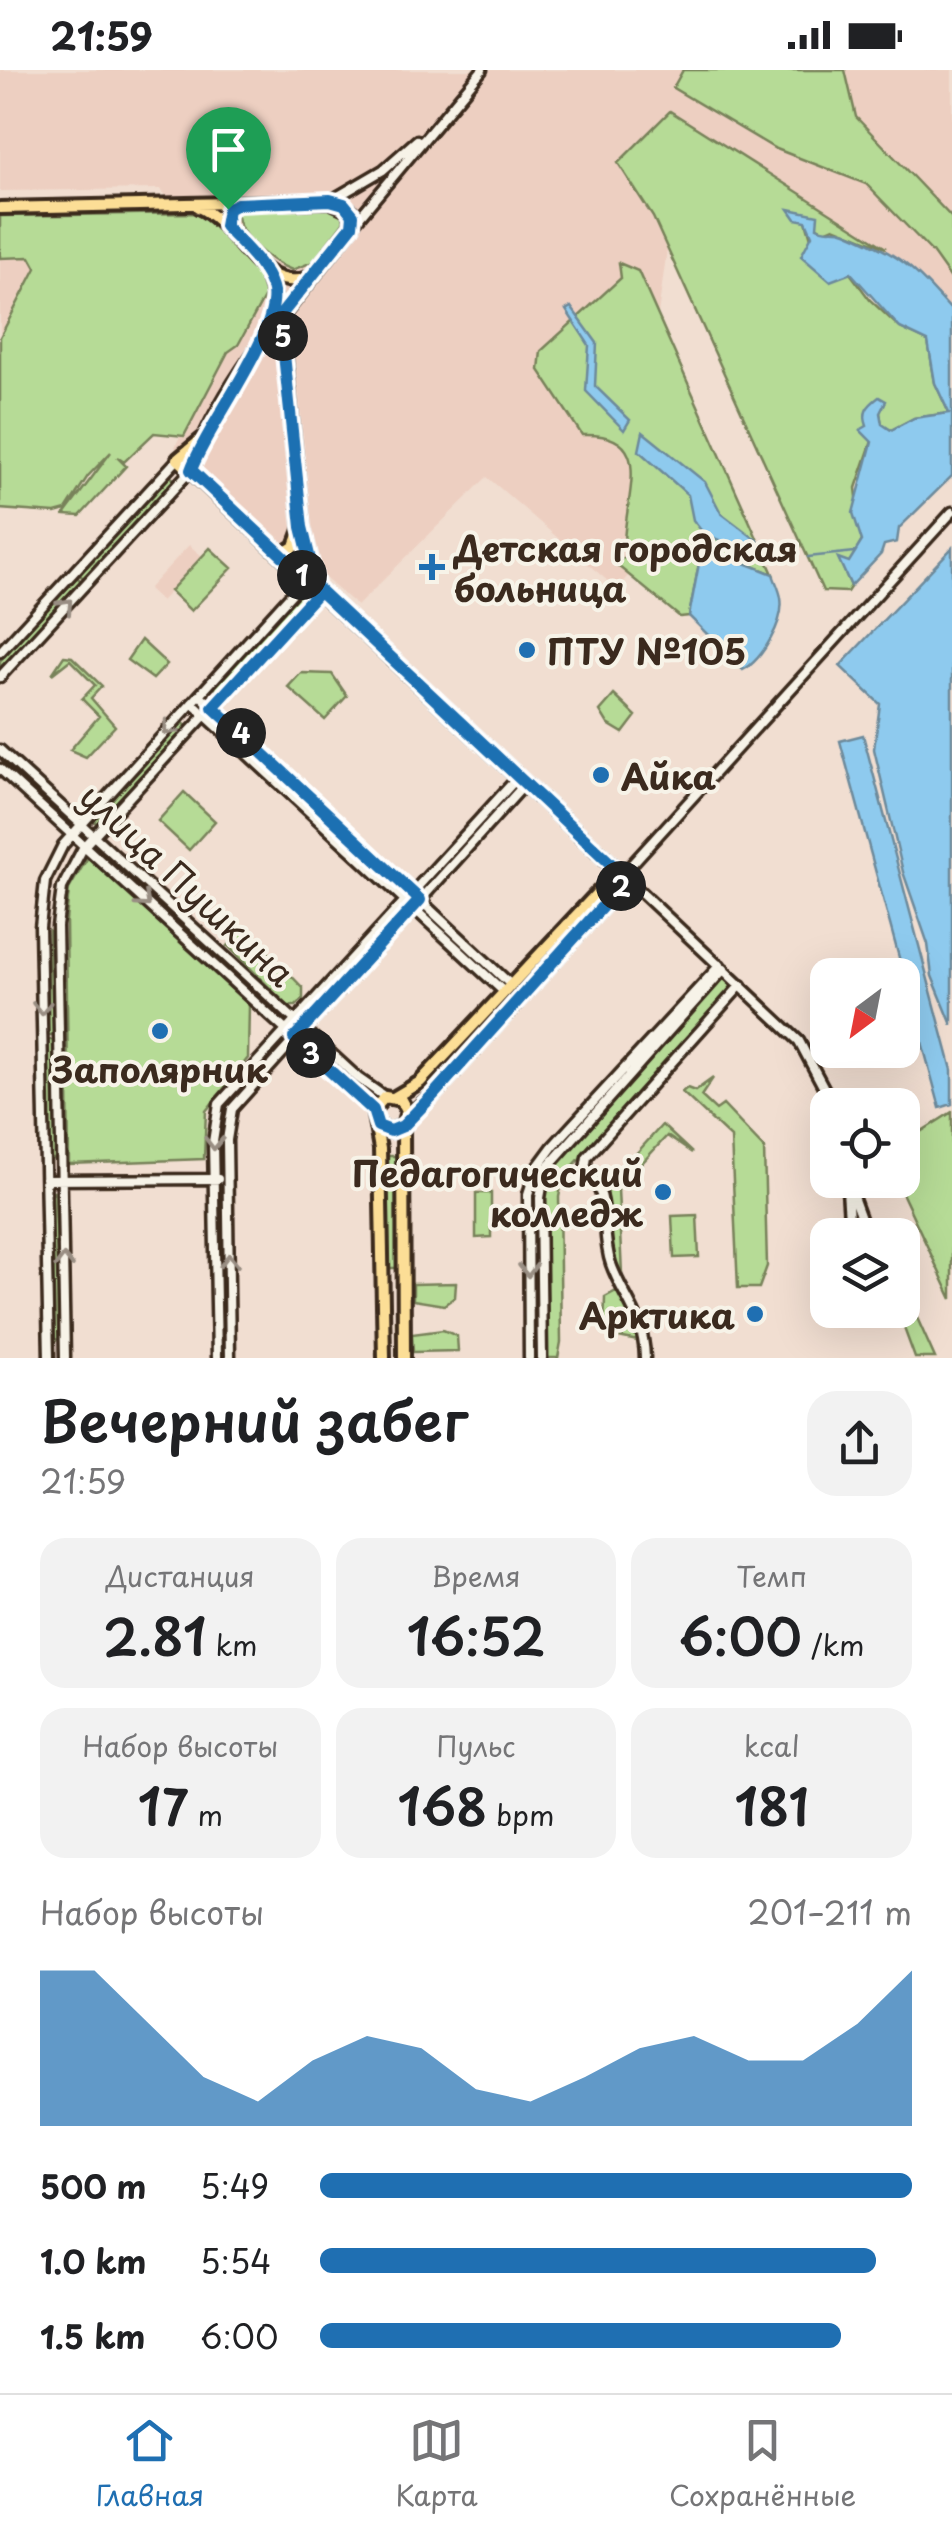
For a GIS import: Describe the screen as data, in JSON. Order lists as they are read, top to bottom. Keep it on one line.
{"streets":{"street":["улица Пушкина"]},"places":{"health":["Детская городская больница"],"other":["ПТУ №105","Айка","Заполярник","Педагогический колледж","Арктика"]},"north":"bottom left","page":{"status":"21:59","pins":["5","1","4","2","3"],"heading":["Вечерний забег","21:59"],"stats":[["Дистанция","2.81 km"],["Время","16:52"],["Темп","6:00 /km"],["Набор высоты","17 m"],["Пульс","168 bpm"],["kcal","181"]],"chart":["Набор высоты","201–211 m"],"list":[{"name":"500 m","note":"5:49"},{"name":"1.0 km","note":"5:54"},{"name":"1.5 km","note":"6:00"}],"tabs":["Главная","Карта","Сохранённые"]}}
